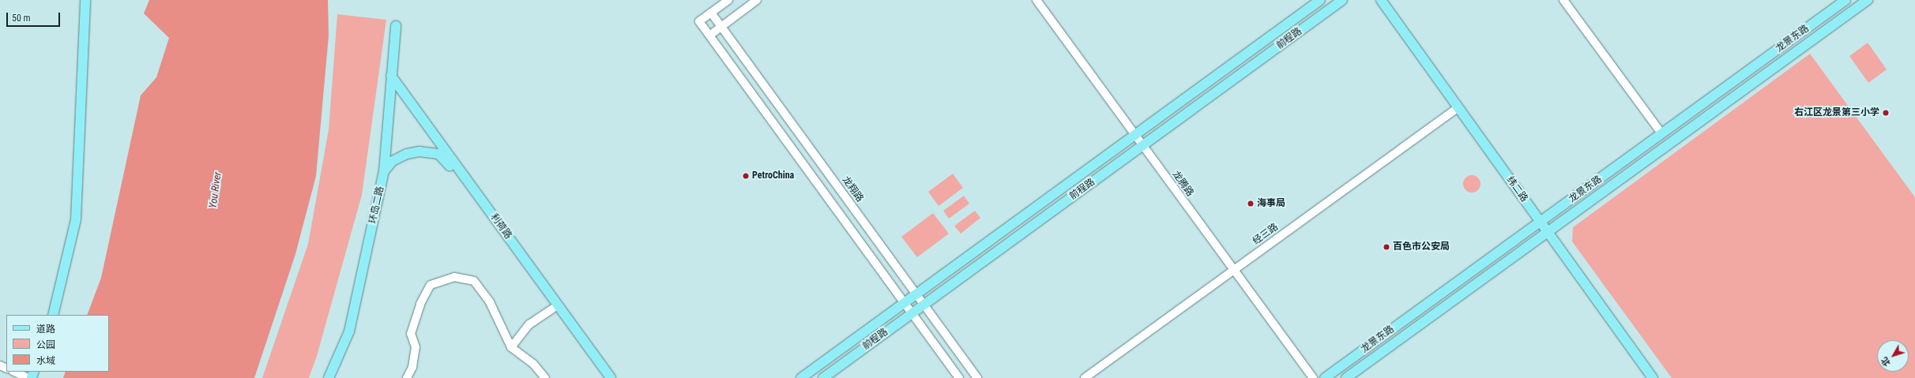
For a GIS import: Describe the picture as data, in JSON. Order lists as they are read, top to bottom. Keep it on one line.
{"streets":{"main road":["前程路","龙景东路","纬二路","环岛二路","利荷路"],"street":["龙腾路","龙翔路","经三路"]},"crossings":[["前程路","龙腾路"],["前程路","龙翔路"],["龙景东路","纬二路"],["龙腾路","经三路"],["纬二路","经三路"],["环岛二路","利荷路"]],"water":["You River"],"places":["右江区龙景第三小学","PetroChina","海事局","百色市公安局"],"legend":["道路","公园","水域"],"scale_bar":"50 m","north":"bottom left"}
